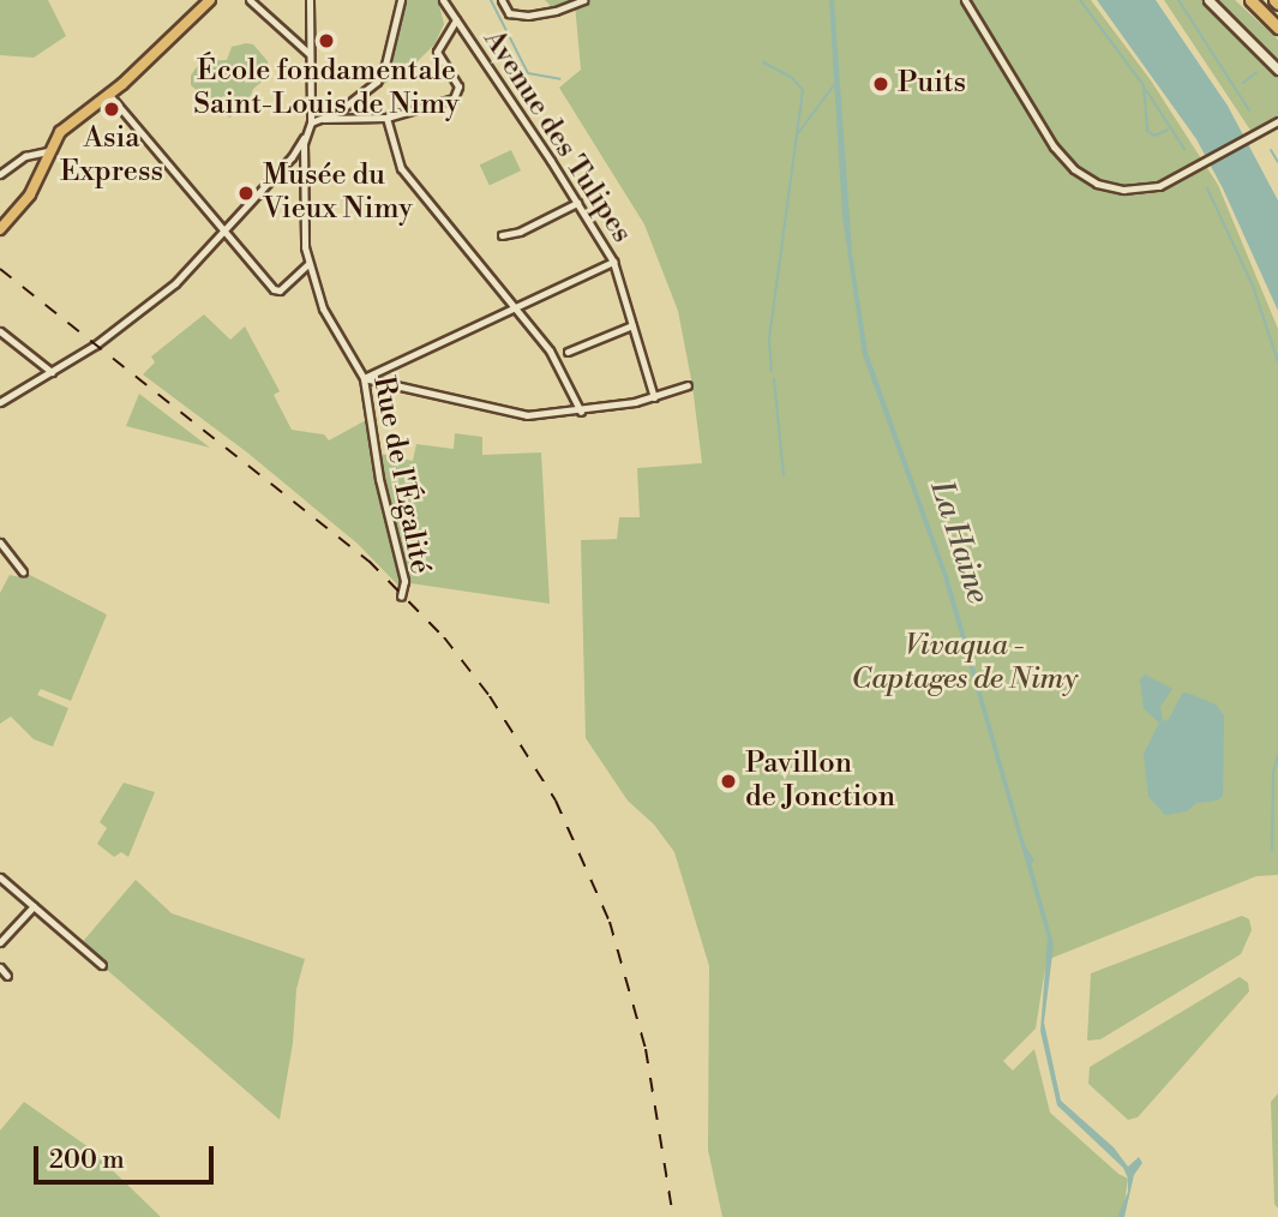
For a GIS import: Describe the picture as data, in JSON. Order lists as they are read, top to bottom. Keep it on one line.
{"streets":{"street":["Avenue des Tulipes","Rue de l'Égalité"]},"water":["La Haine"],"parks":["Vivaqua - Captages de Nimy"],"places":["École fondamentale Saint-Louis de Nimy","Puits","Asia Express","Musée du Vieux Nimy","Pavillon de Jonction"],"scale_bar":"200 m"}
